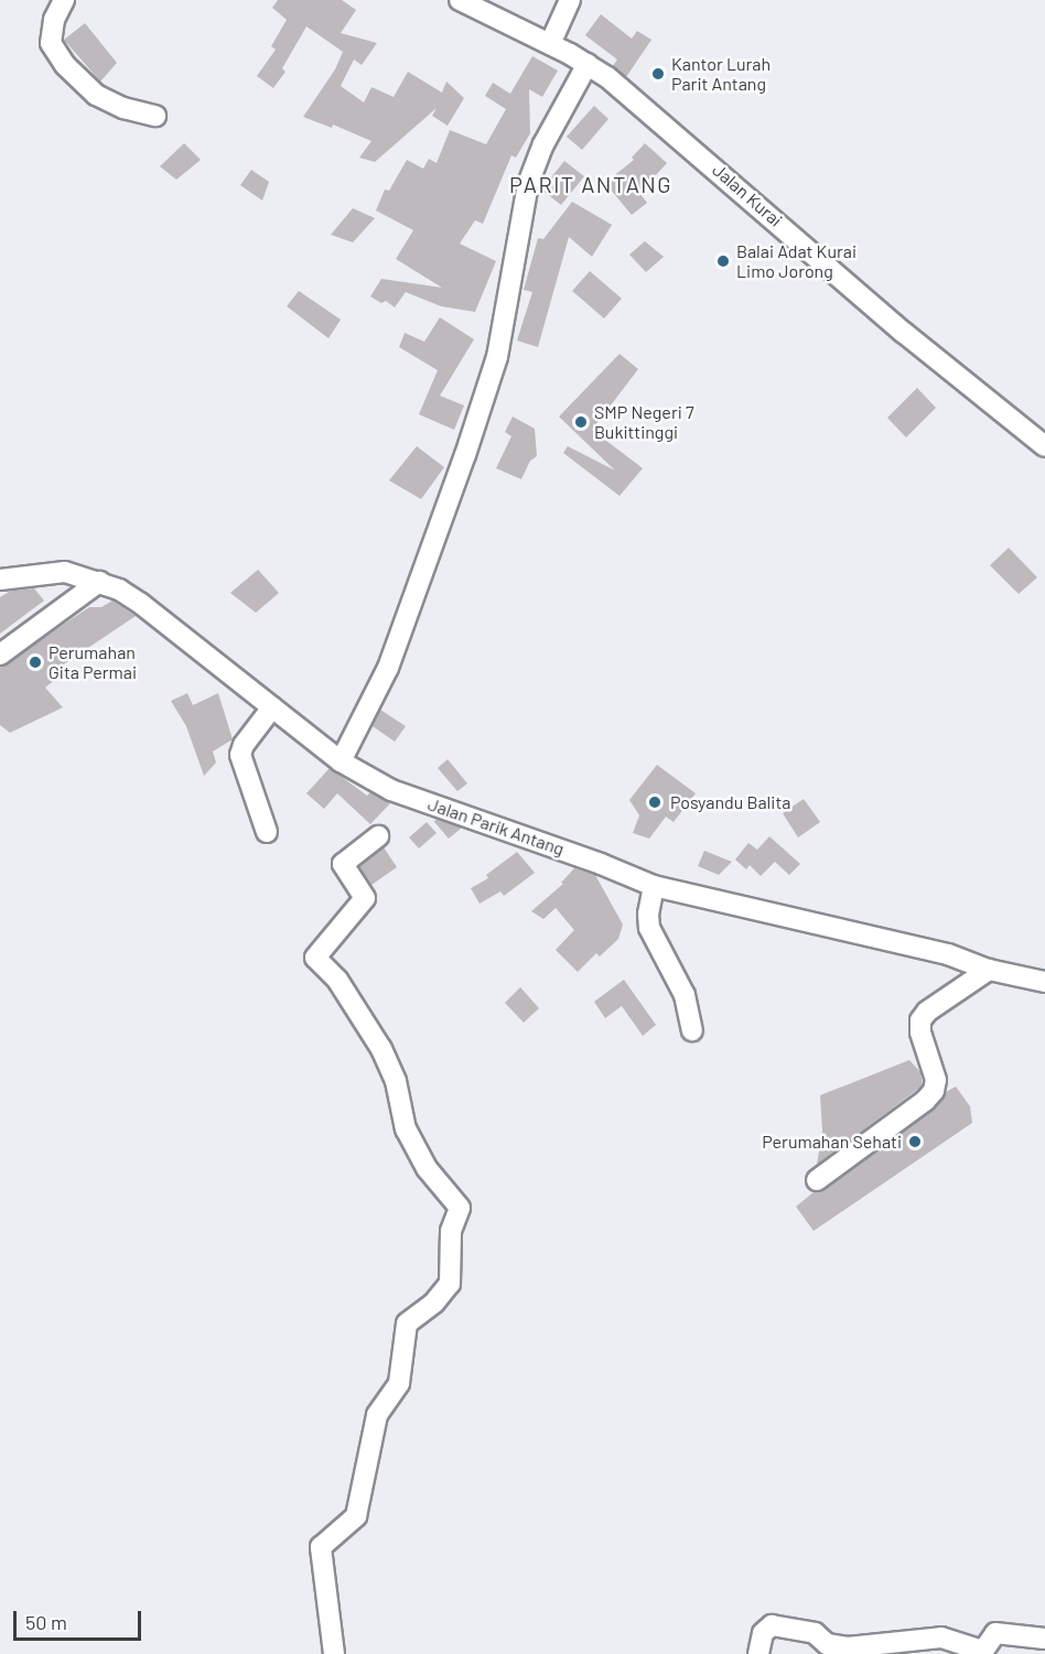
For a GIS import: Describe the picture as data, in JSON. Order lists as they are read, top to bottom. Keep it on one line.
{"streets":{"street":["Jalan Kurai","Jalan Parik Antang"]},"districts":["PARIT ANTANG"],"places":["Kantor Lurah Parit Antang","Balai Adat Kurai Limo Jorong","SMP Negeri 7 Bukittinggi","Perumahan Gita Permai","Posyandu Balita","Perumahan Sehati"],"scale_bar":"50 m"}
